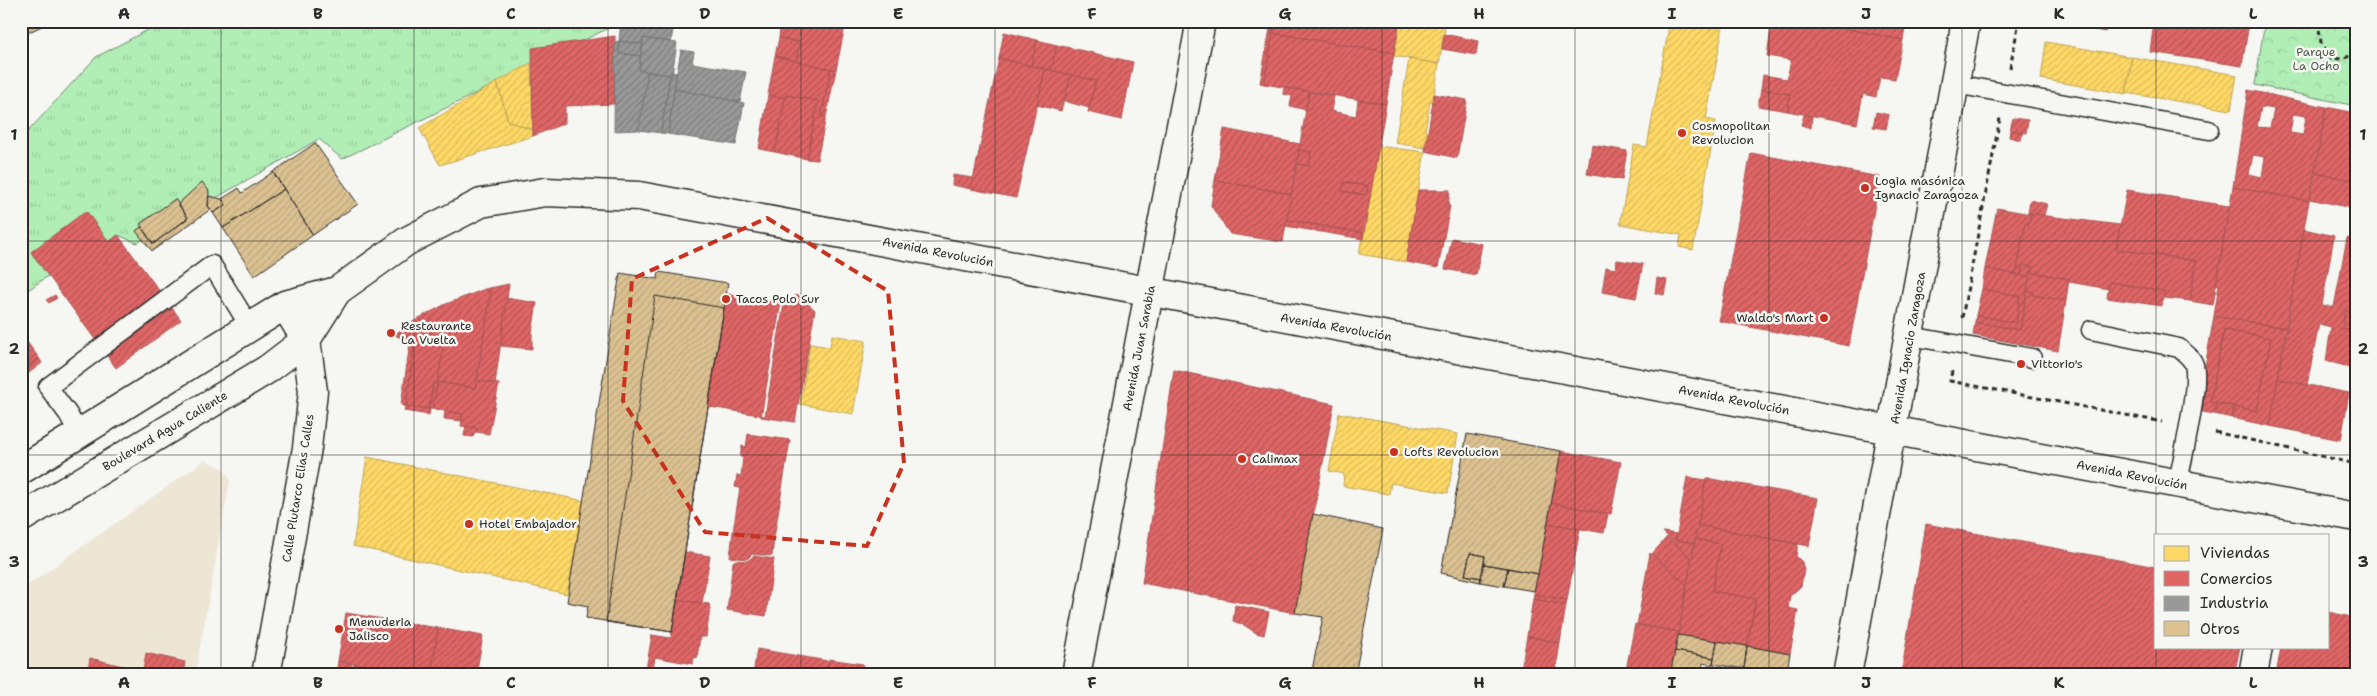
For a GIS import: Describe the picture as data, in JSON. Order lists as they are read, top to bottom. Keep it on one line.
{"streets":{"main road":["Avenida Revolución","Avenida Juan Sarabia","Avenida Ignacio Zaragoza","Boulevard Agua Caliente","Calle Plutarco Elias Calles"]},"crossings":[["Avenida Revolución","Avenida Juan Sarabia"],["Avenida Revolución","Avenida Ignacio Zaragoza"],["Avenida Revolución","Boulevard Agua Caliente"],["Avenida Revolución","Calle Plutarco Elias Calles"],["Boulevard Agua Caliente","Calle Plutarco Elias Calles"]],"parks":["Parque La Ocho"],"places":["Cosmopolitan Revolucion","Logia masónica Ignacio Zaragoza","Tacos Polo Sur","Waldo's Mart","Restaurante La Vuelta","Vittorio's","Lofts Revolucion","Calimax","Hotel Embajador","Menuderia Jalisco"],"legend":["Viviendas","Comercios","Industria","Otros"],"grid":{"columns":["A","B","C","D","E","F","G","H","I","J","K","L"],"rows":["1","2","3"]}}
